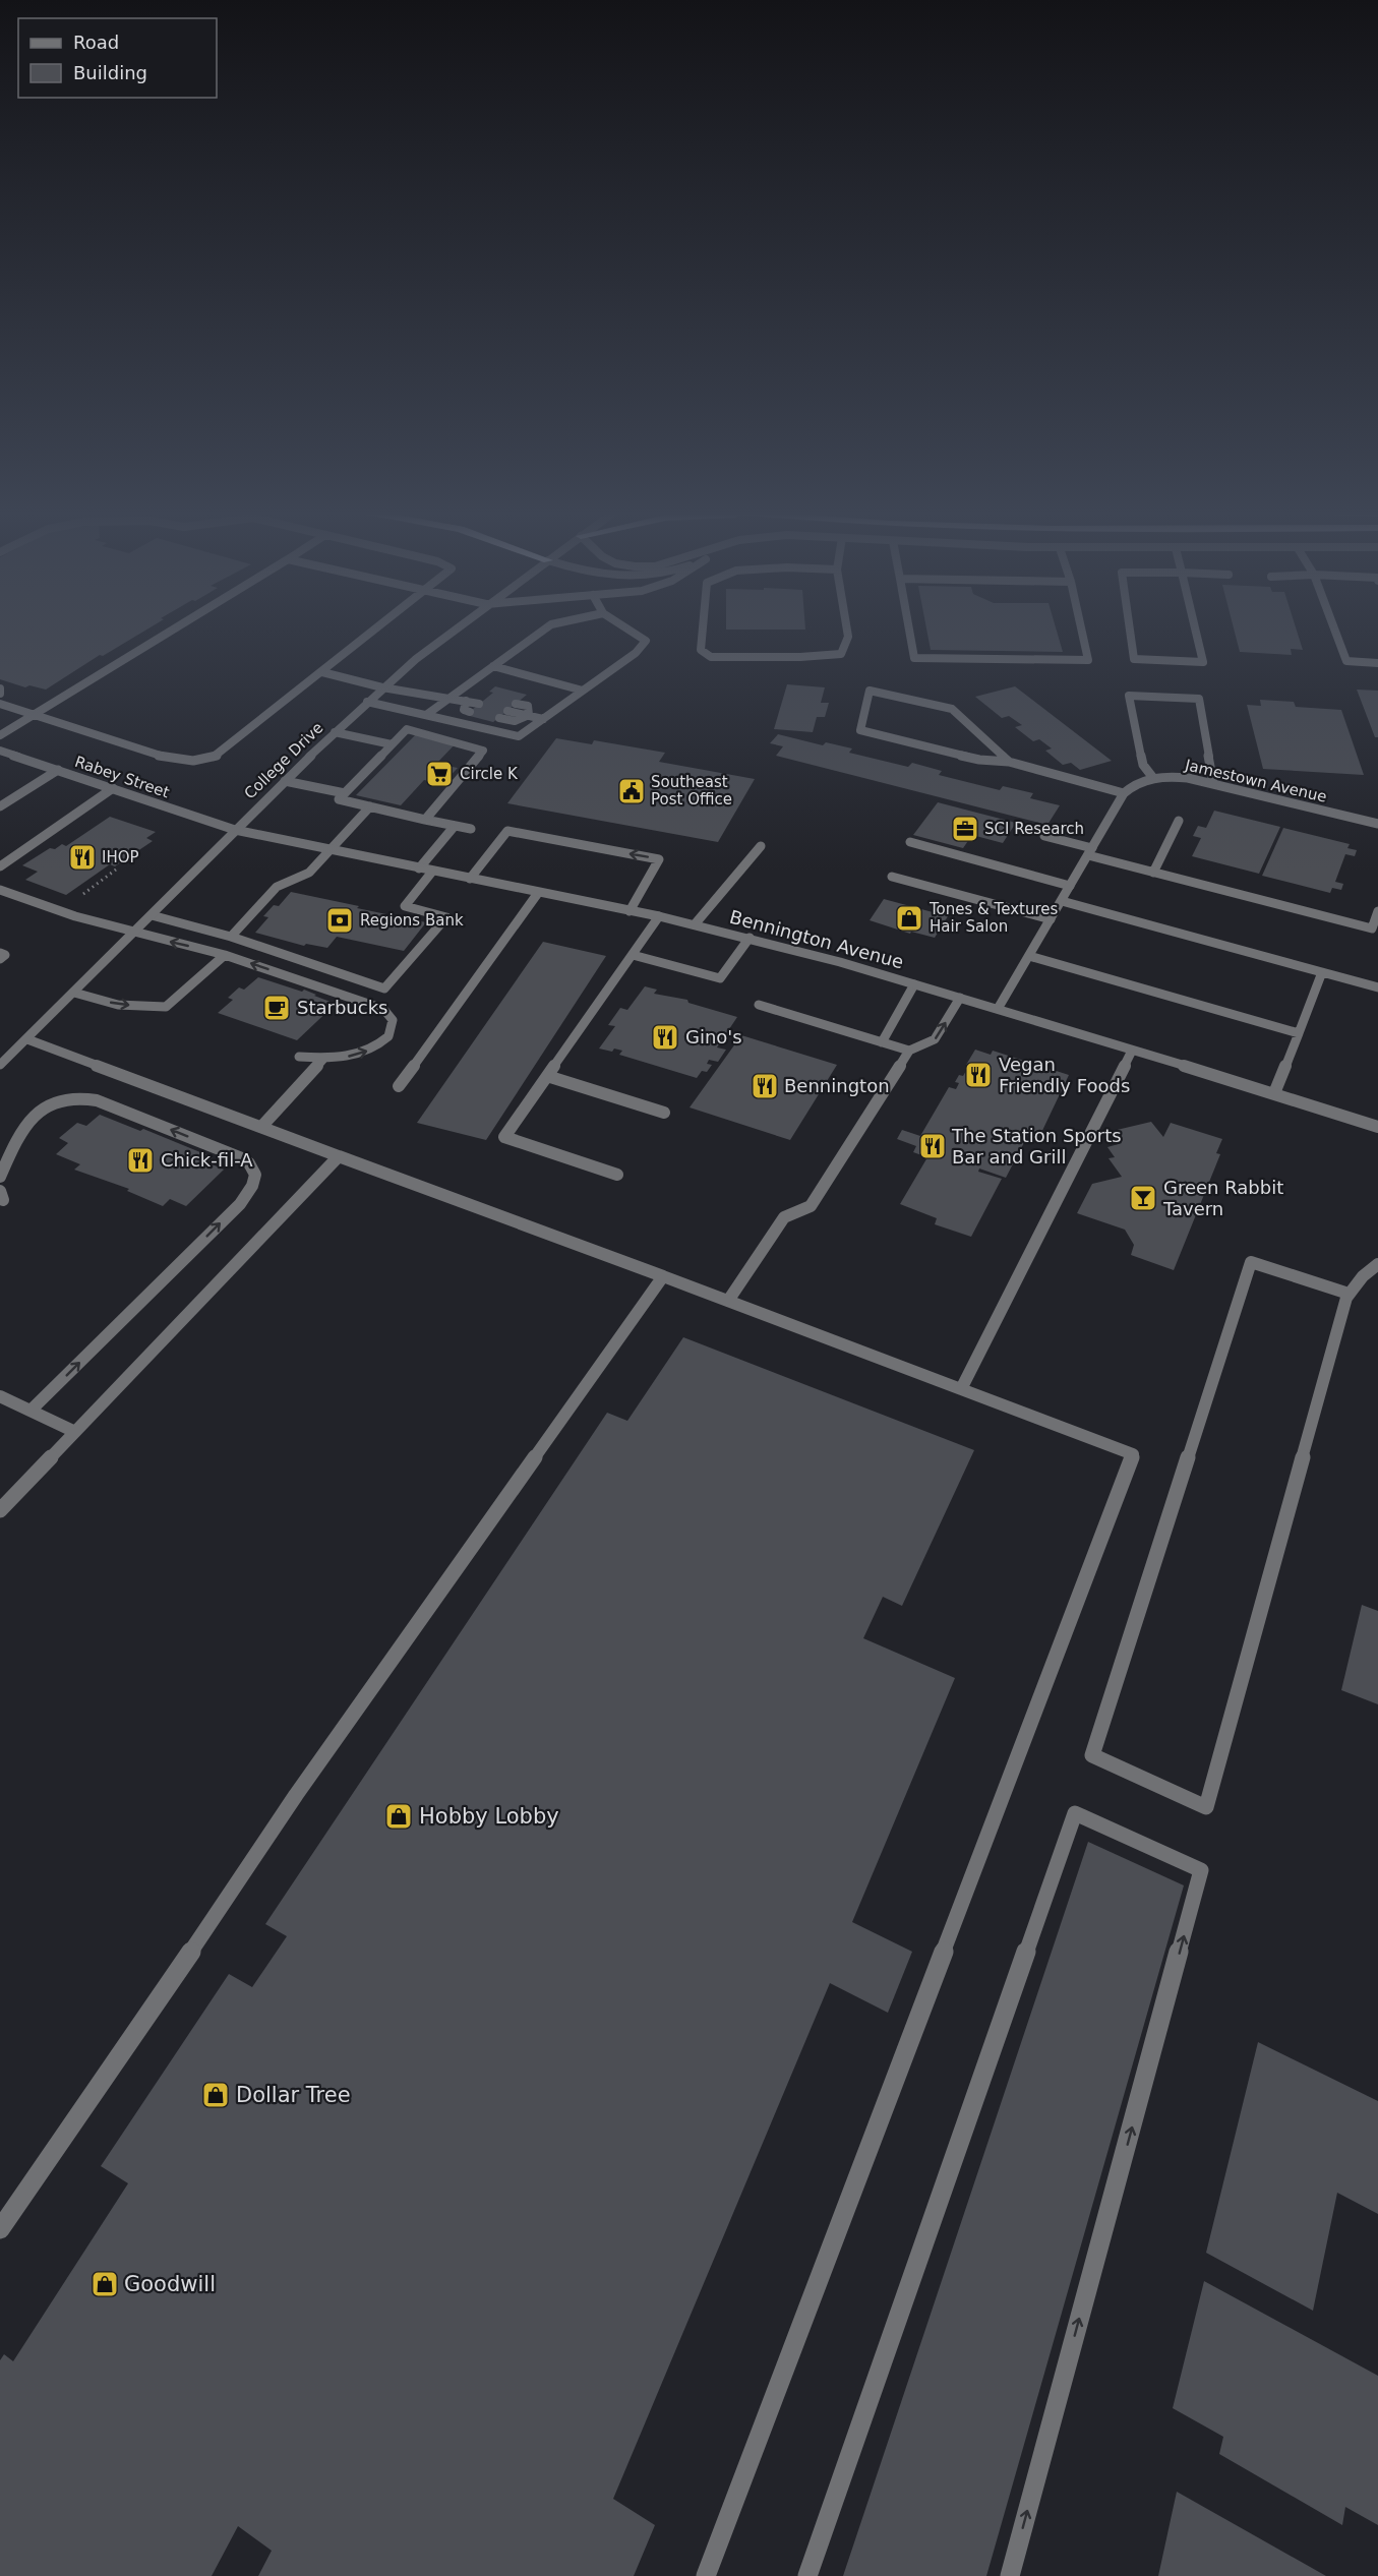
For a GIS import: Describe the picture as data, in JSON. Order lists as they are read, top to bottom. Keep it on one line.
{"streets":{"street":["College Drive","Rabey Street","Jamestown Avenue","Bennington Avenue"]},"crossings":[["College Drive","Rabey Street"],["College Drive","Bennington Avenue"],["Rabey Street","Bennington Avenue"]],"places":{"supermarket":["Circle K"],"public building":["Southeast Post Office"],"office":["SCI Research"],"restaurant":["IHOP","Gino's","Vegan Friendly Foods","Bennington","The Station Sports Bar and Grill","Chick-fil-A"],"shop":["Tones & Textures Hair Salon","Hobby Lobby","Dollar Tree","Goodwill"],"bank":["Regions Bank"],"cafe":["Starbucks"],"bar":["Green Rabbit Tavern"]},"legend":["Road","Building"]}
